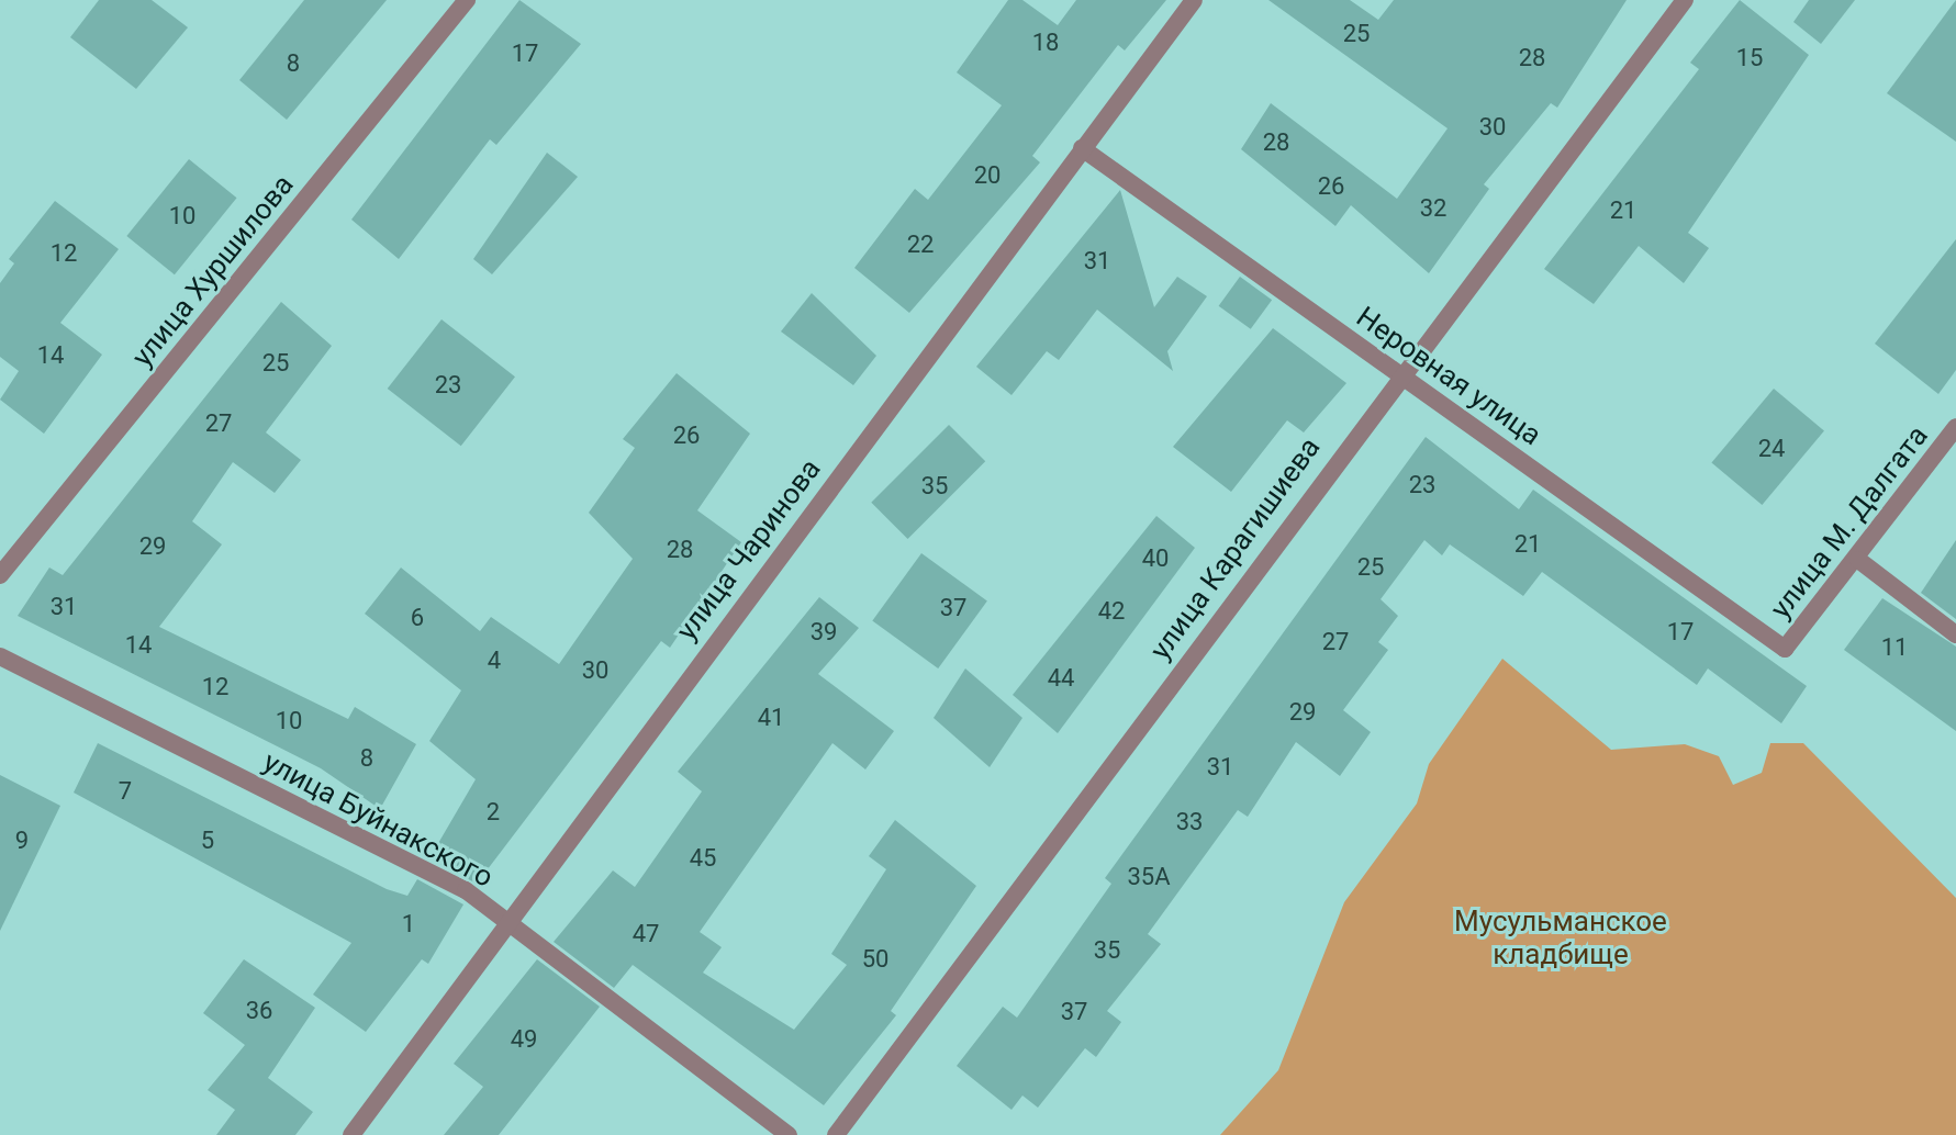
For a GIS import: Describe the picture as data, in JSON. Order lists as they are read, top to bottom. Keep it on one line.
{"streets":{"street":["улица Хуршилова","Неровная улица","улица М. Далгата","улица Карагишиева","улица Чаринова","улица Буйнакского"]},"crossings":[["Неровная улица","улица М. Далгата"],["Неровная улица","улица Карагишиева"],["Неровная улица","улица Чаринова"],["улица Чаринова","улица Буйнакского"]],"parks":["Мусульманское кладбище"],"house_numbers":["25","18","17","28","15","8","30","28","20","26","32","21","10","22","12","31","14","25","23","27","26","24","23","35","21","29","28","40","25","31","37","42","6","39","17","27","14","11","4","30","44","12","29","41","10","8","31","7","2","33","9","5","45","35А","1","47","35","50","36","37","49"]}
